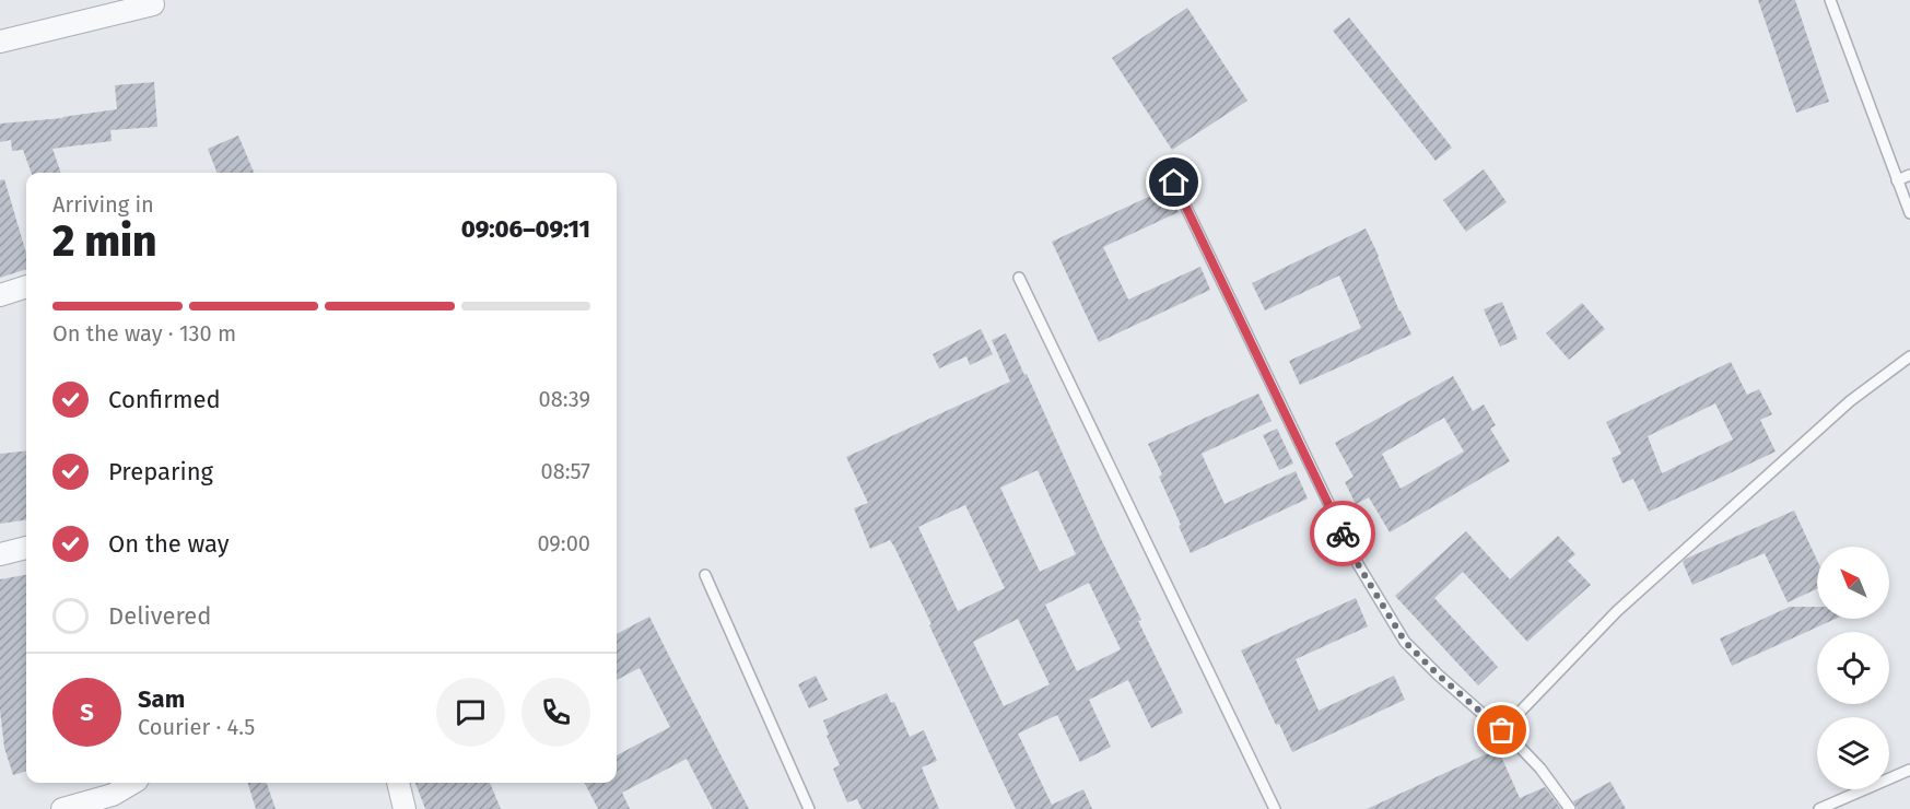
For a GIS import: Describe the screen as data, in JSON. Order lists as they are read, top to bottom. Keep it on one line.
{"north":"top left","page":{"heading":["2 min","Arriving in","09:06–09:11"],"panel":["Sam","Courier · 4.5"],"bar":"On the way · 130 m","list":[["Confirmed","08:39"],["Preparing","08:57"],["On the way","09:00"],"Delivered"],"round":"S"}}
